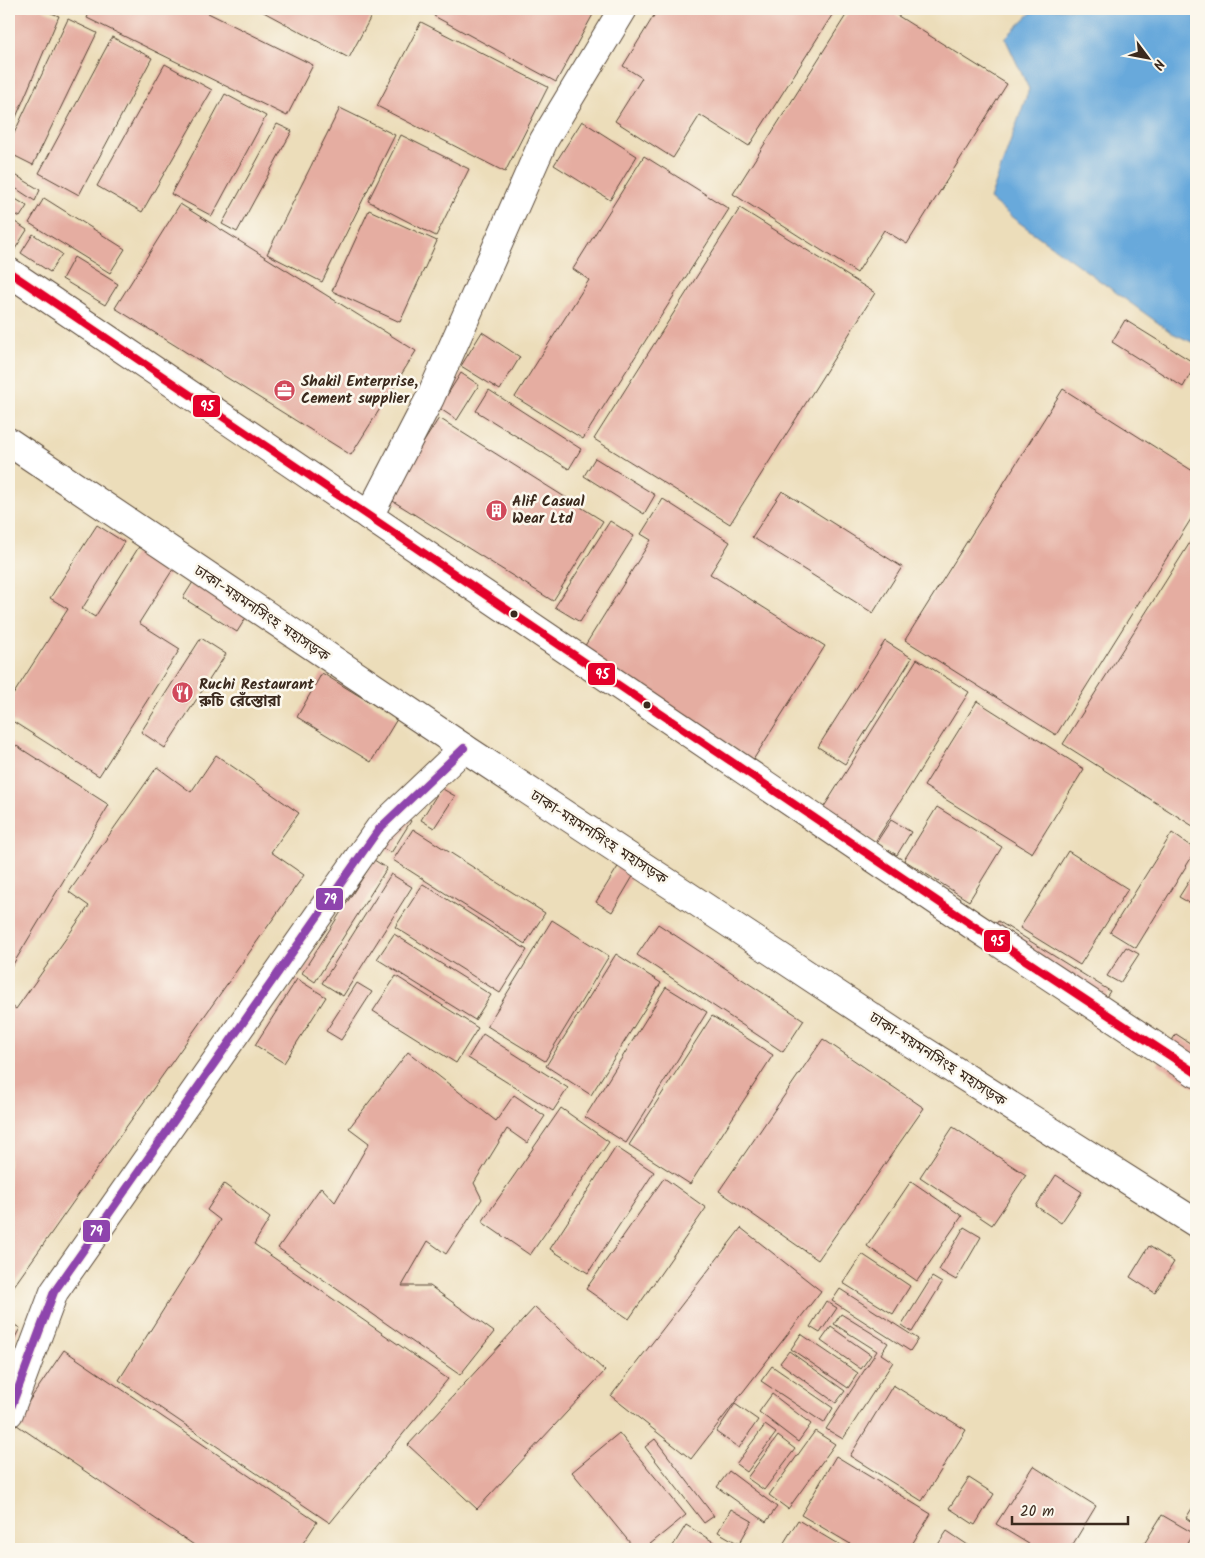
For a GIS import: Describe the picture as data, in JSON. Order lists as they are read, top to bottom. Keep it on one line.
{"streets":{"main road":["ঢাকা-ময়মনসিংহ মহাসড়ক"]},"places":{"office":["Shakil Enterprise, Cement supplier"],"building":["Alif Casual Wear Ltd"],"restaurant":["Ruchi Restaurant রুচি রেঁস্তোরা"]},"lines":["transit line 95","transit line 79"],"scale_bar":"20 m","north":"bottom right"}
